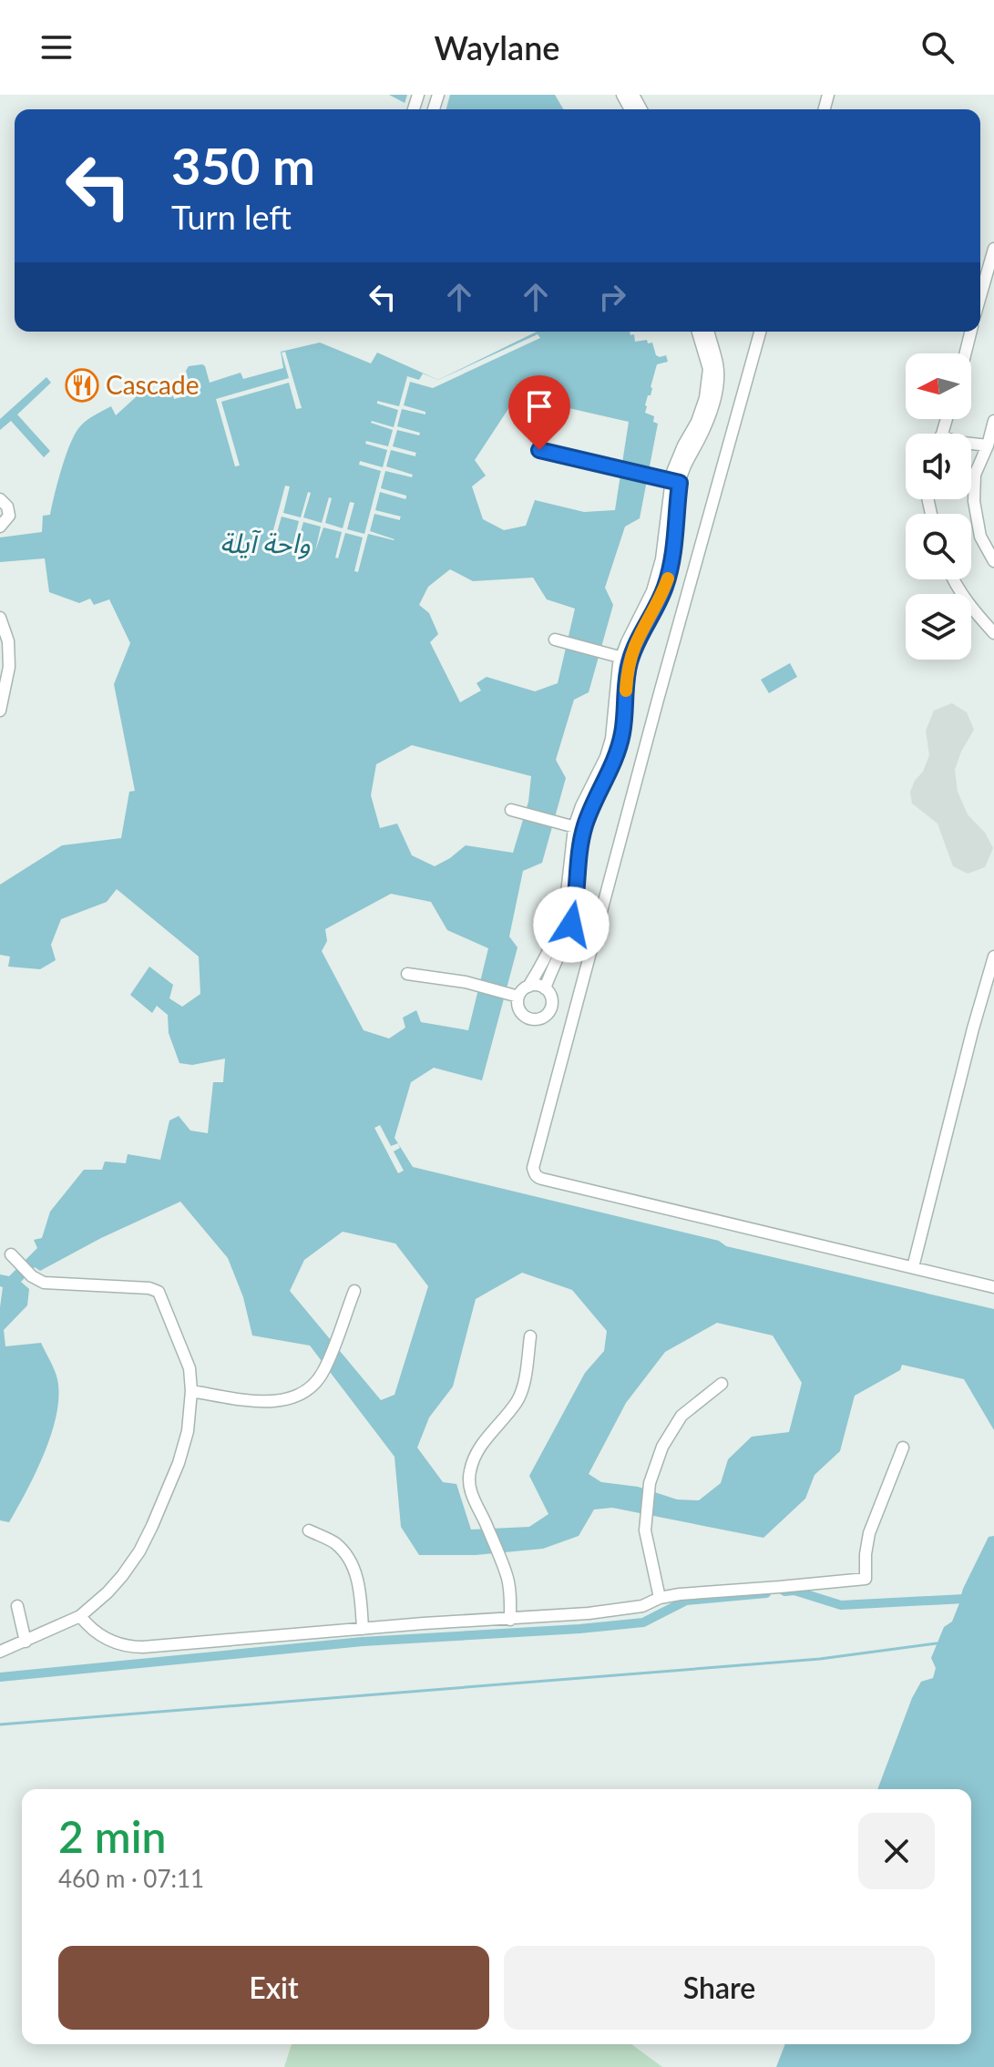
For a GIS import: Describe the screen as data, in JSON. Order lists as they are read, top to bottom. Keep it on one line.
{"water":["واحة آيلة"],"places":{"restaurant":["Cascade"]},"north":"left","page":{"header":"Waylane","turn":["350 m","Turn left"],"heading":["2 min","460 m · 07:11"],"buttons":["Exit","Share"]}}
